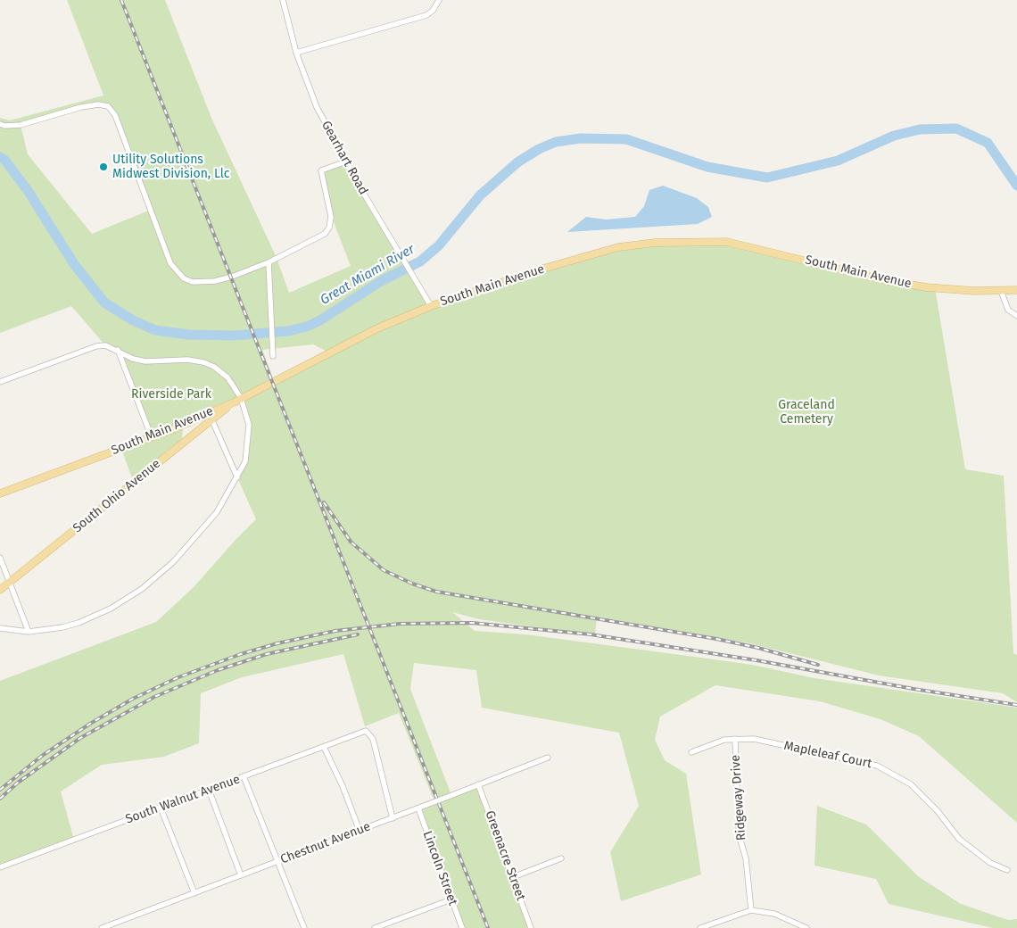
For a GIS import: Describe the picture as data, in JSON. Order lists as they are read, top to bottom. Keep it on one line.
{"streets":{"main road":["South Main Avenue","South Ohio Avenue"],"street":["Gearhart Road","Mapleleaf Court","Ridgeway Drive","South Walnut Avenue","Chestnut Avenue","Greenacre Street","Lincoln Street"]},"crossings":[["Gearhart Road","South Main Avenue"],["South Main Avenue","South Ohio Avenue"],["Mapleleaf Court","Ridgeway Drive"],["South Walnut Avenue","Chestnut Avenue"],["Chestnut Avenue","Greenacre Street"],["Chestnut Avenue","Lincoln Street"]],"water":["Great Miami River"],"parks":["Riverside Park","Graceland Cemetery"],"places":["Utility Solutions Midwest Division, Llc"]}
